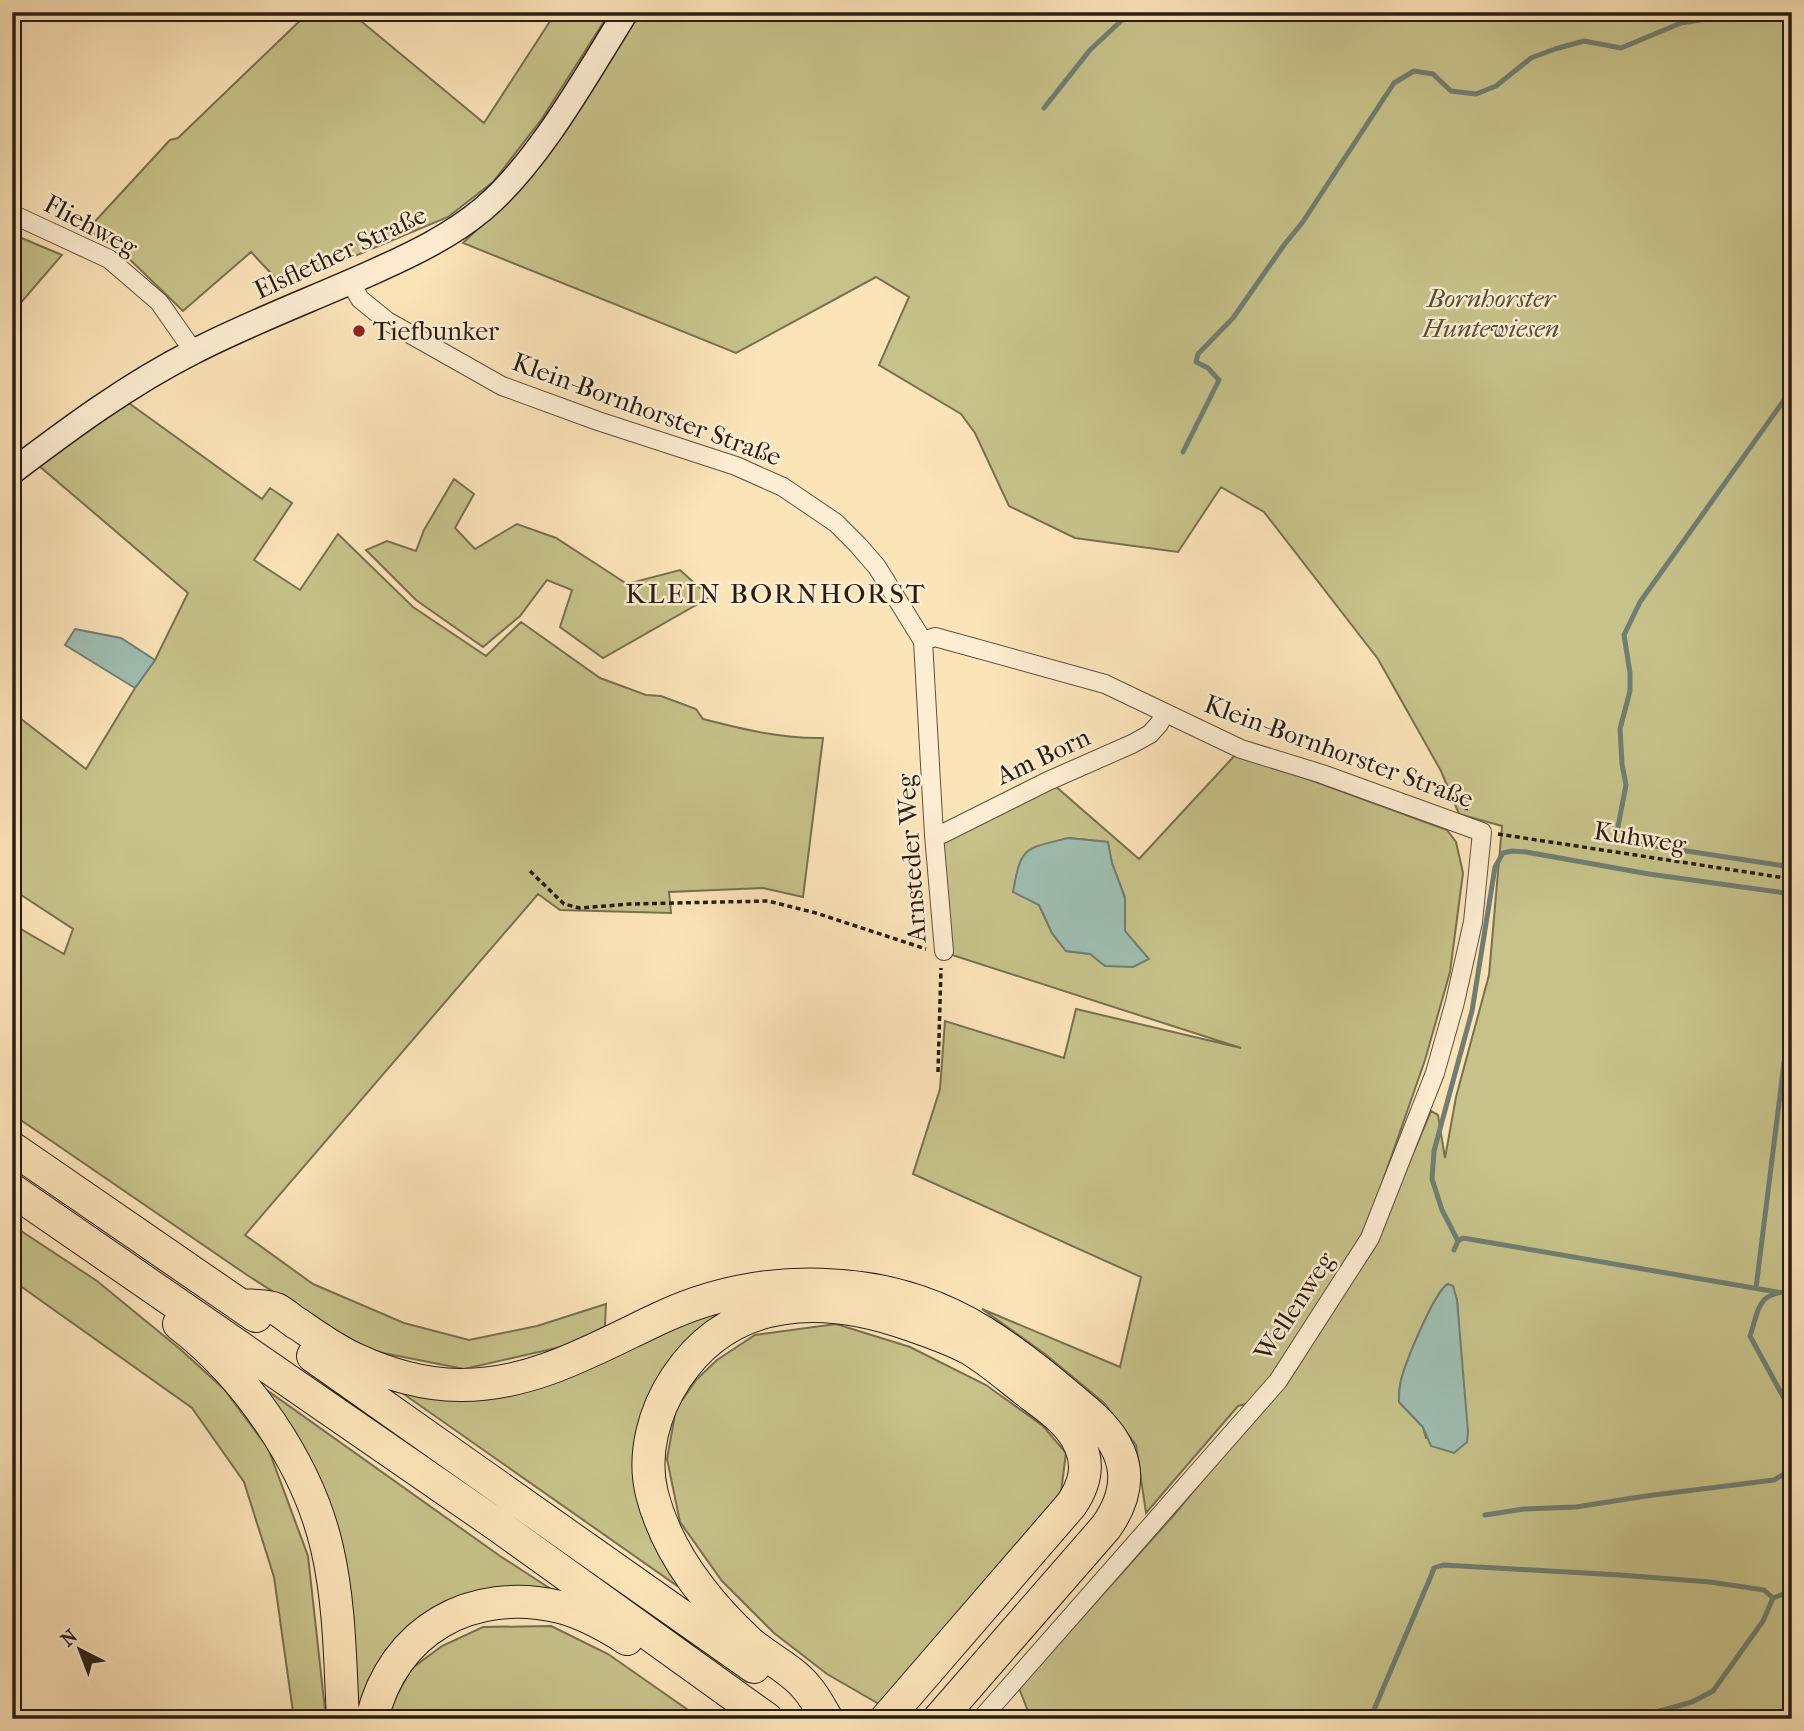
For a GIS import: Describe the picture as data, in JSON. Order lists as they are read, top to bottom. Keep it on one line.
{"streets":{"main road":["Elsflether Straße"],"street":["Fliehweg","Klein-Bornhorster Straße","Am Born","Arnsteder Weg","Wellenweg"],"path":["Kuhweg"]},"crossings":[["Fliehweg","Elsflether Straße"],["Elsflether Straße","Klein-Bornhorster Straße"],["Klein-Bornhorster Straße","Am Born"],["Klein-Bornhorster Straße","Kuhweg"],["Klein-Bornhorster Straße","Arnsteder Weg"],["Klein-Bornhorster Straße","Wellenweg"],["Am Born","Arnsteder Weg"],["Kuhweg","Wellenweg"]],"districts":["KLEIN BORNHORST"],"parks":["Bornhorster Huntewiesen"],"places":["Tiefbunker"],"north":"top left"}
